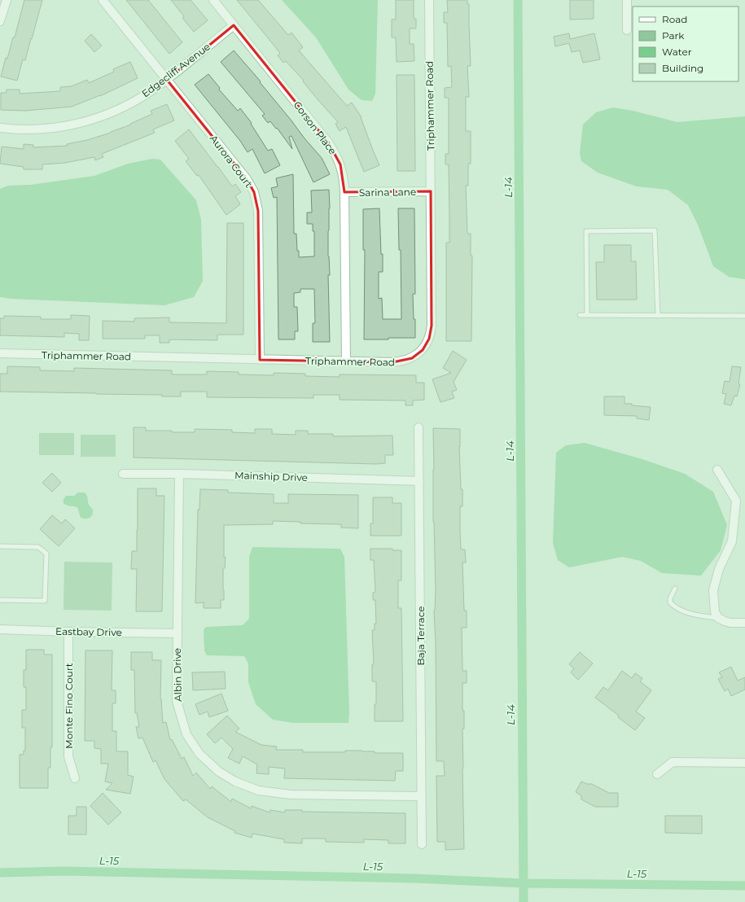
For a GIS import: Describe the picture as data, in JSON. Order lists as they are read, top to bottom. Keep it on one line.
{"streets":{"street":["Edgecliff Avenue","Triphammer Road","Corson Place","Aurora Court","Sarina Lane","Mainship Drive","Eastbay Drive","Baja Terrace","Albin Drive","Monte Fino Court"]},"crossings":[["Edgecliff Avenue","Corson Place"],["Edgecliff Avenue","Aurora Court"],["Triphammer Road","Corson Place"],["Triphammer Road","Aurora Court"],["Triphammer Road","Sarina Lane"],["Corson Place","Sarina Lane"],["Mainship Drive","Baja Terrace"],["Mainship Drive","Albin Drive"],["Eastbay Drive","Albin Drive"],["Eastbay Drive","Monte Fino Court"],["Baja Terrace","Albin Drive"]],"water":["L-14","L-15"],"legend":["Road","Park","Water","Building"]}
